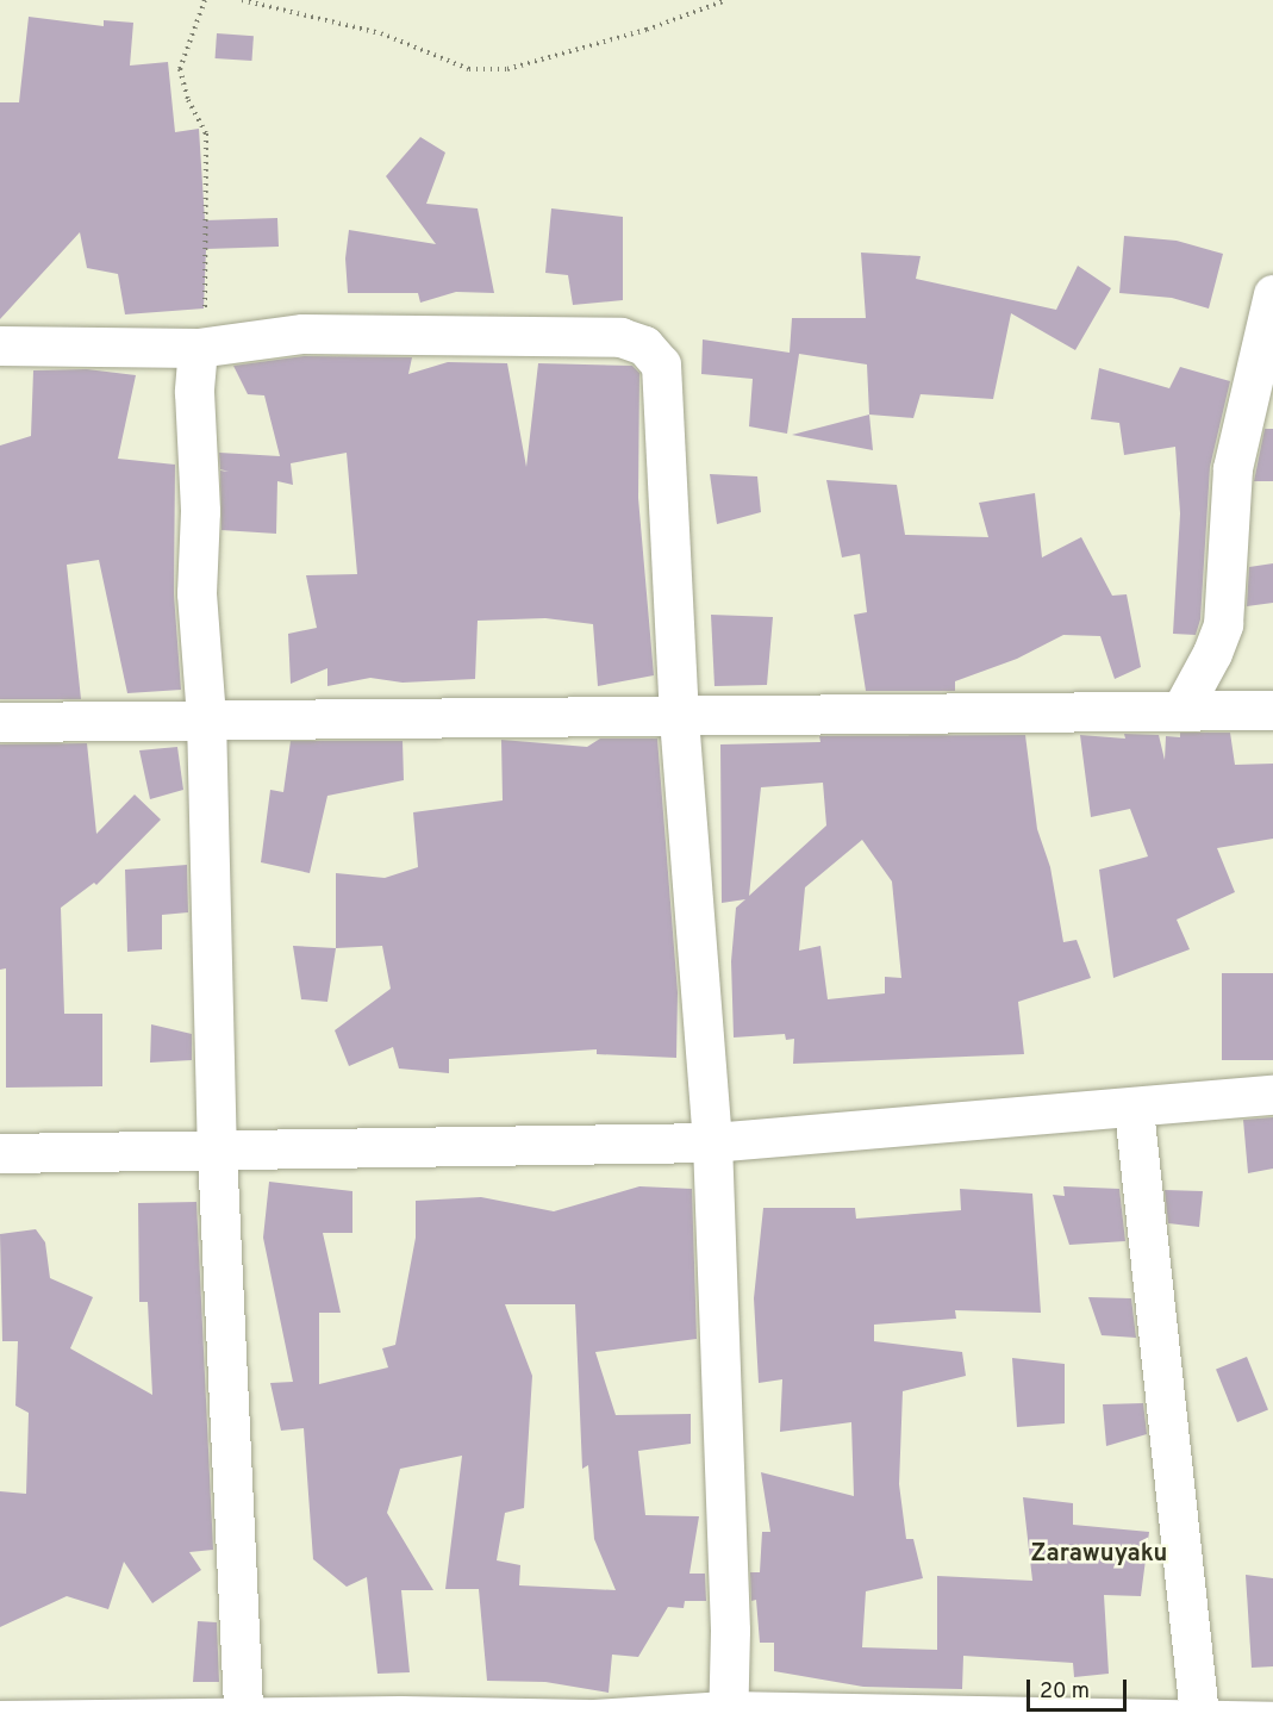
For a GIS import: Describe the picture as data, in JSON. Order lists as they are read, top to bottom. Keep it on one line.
{"districts":["Zarawuyaku"],"scale_bar":"20 m"}
